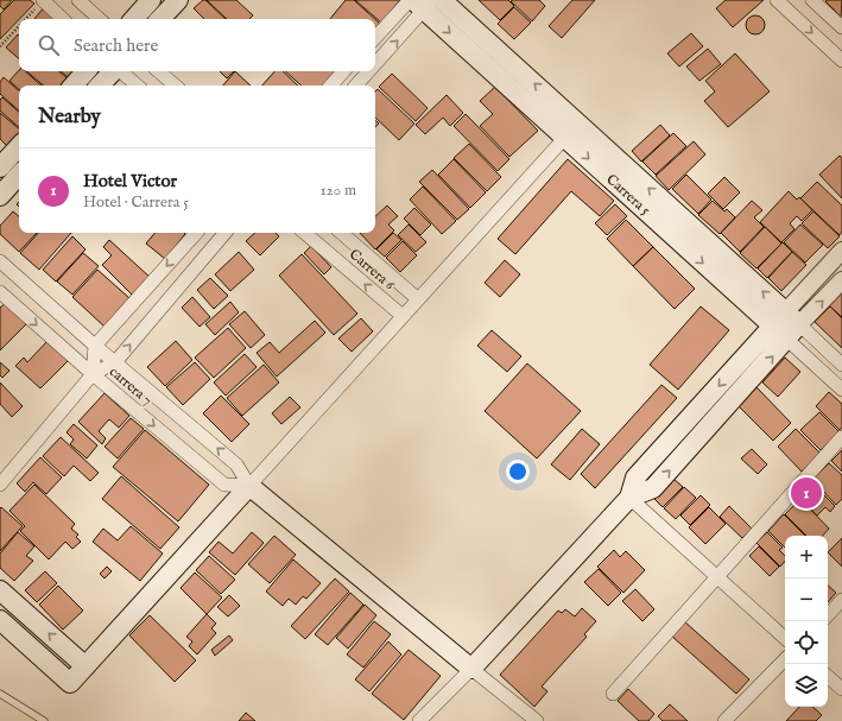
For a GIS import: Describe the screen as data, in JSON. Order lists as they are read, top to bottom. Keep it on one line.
{"streets":{"main road":["Carrera 5"],"street":["Carrera 6","carrera 7"]},"page":{"search":"Search here","heading":"Nearby","list":[{"mark":"1","name":"Hotel Victor","note":"Hotel · Carrera 5","value":"120 m"}],"pins":"1","map_buttons":["+","−"]}}
